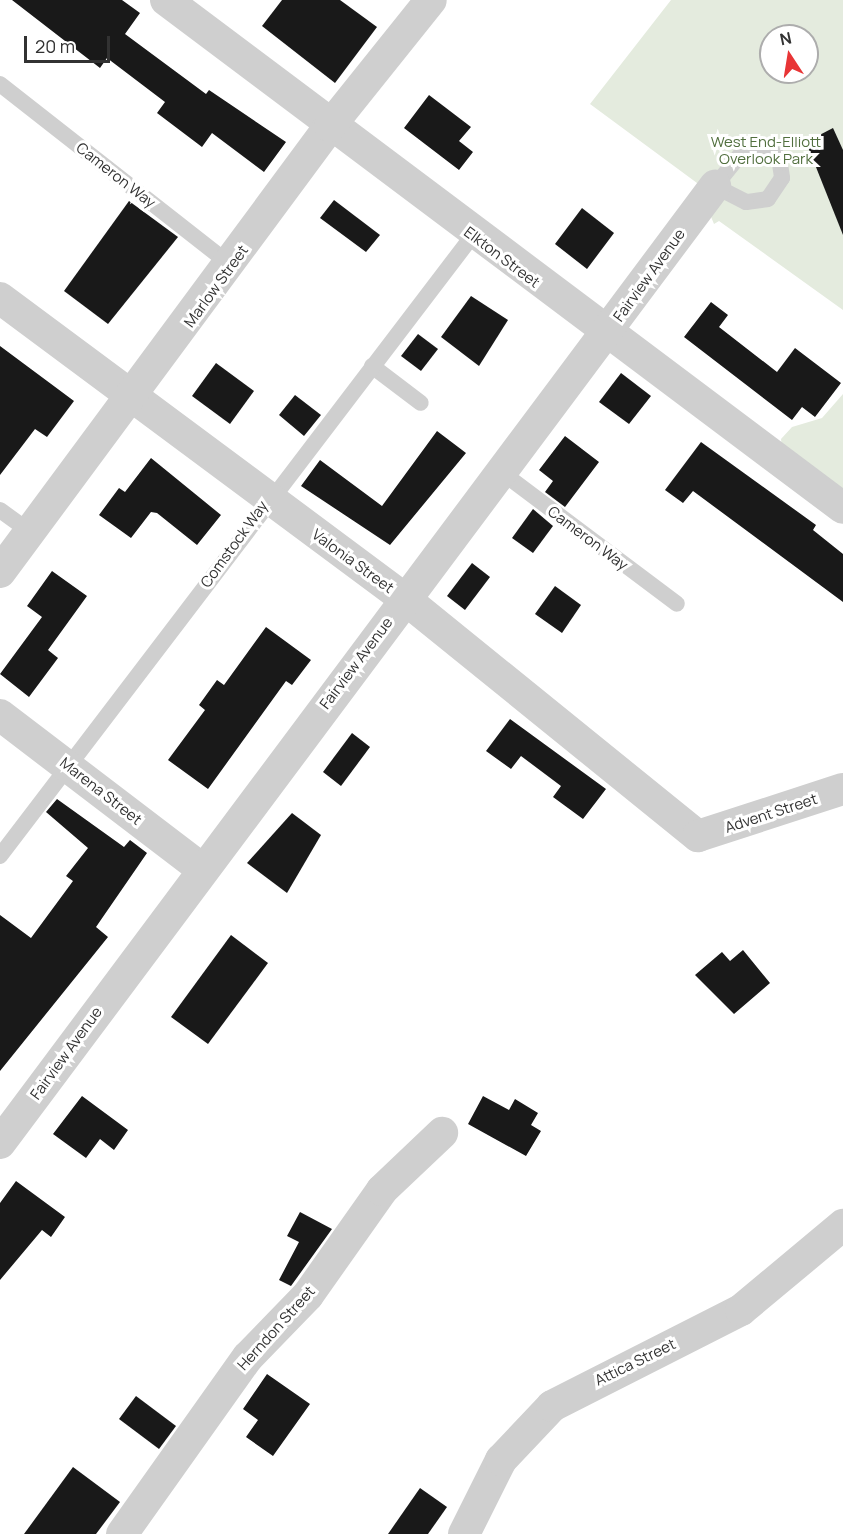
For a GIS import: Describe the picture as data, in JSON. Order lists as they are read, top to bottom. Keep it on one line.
{"streets":{"street":["Elkton Street","Fairview Avenue","Marlow Street","Valonia Street","Marena Street","Advent Street","Herndon Street","Attica Street"],"lane":["Cameron Way","Comstock Way"]},"crossings":[["Cameron Way","Fairview Avenue"],["Cameron Way","Marlow Street"],["Elkton Street","Fairview Avenue"],["Elkton Street","Marlow Street"],["Elkton Street","Comstock Way"],["Fairview Avenue","Valonia Street"],["Fairview Avenue","Marena Street"],["Marlow Street","Valonia Street"],["Comstock Way","Valonia Street"],["Comstock Way","Marena Street"],["Valonia Street","Advent Street"]],"parks":["West End-Elliott Overlook Park"],"scale_bar":"20 m","north":"top"}
